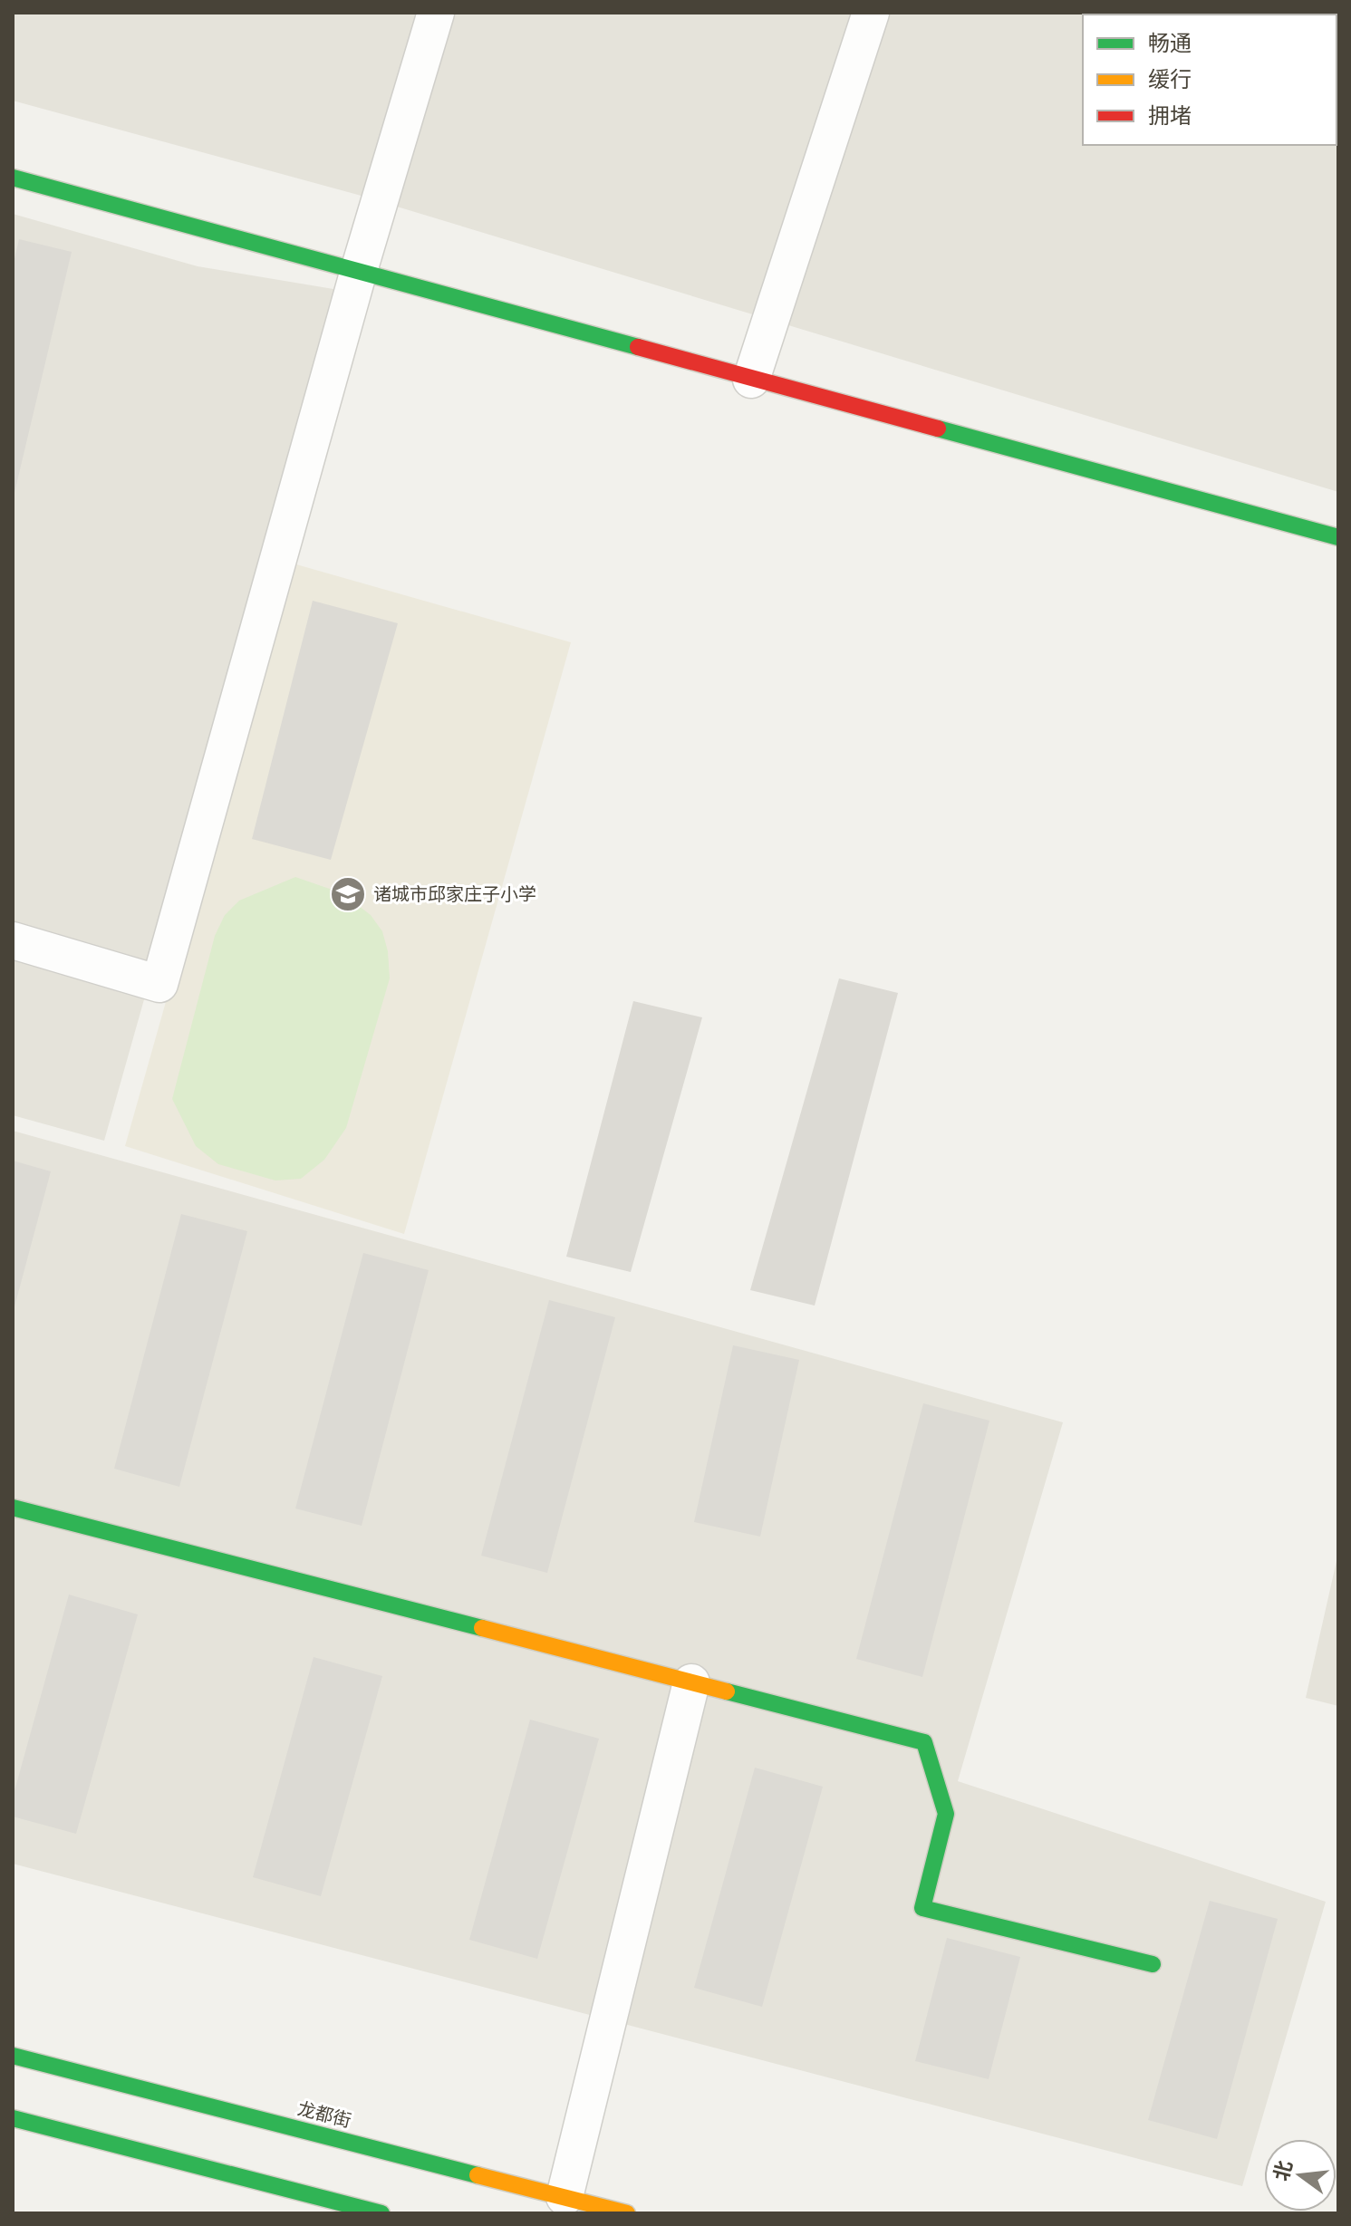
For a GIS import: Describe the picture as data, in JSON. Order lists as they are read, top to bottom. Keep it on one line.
{"streets":{"street":["龙都街"]},"places":{"school or university":["诸城市邱家庄子小学"]},"legend":["畅通","缓行","拥堵"],"north":"left"}
